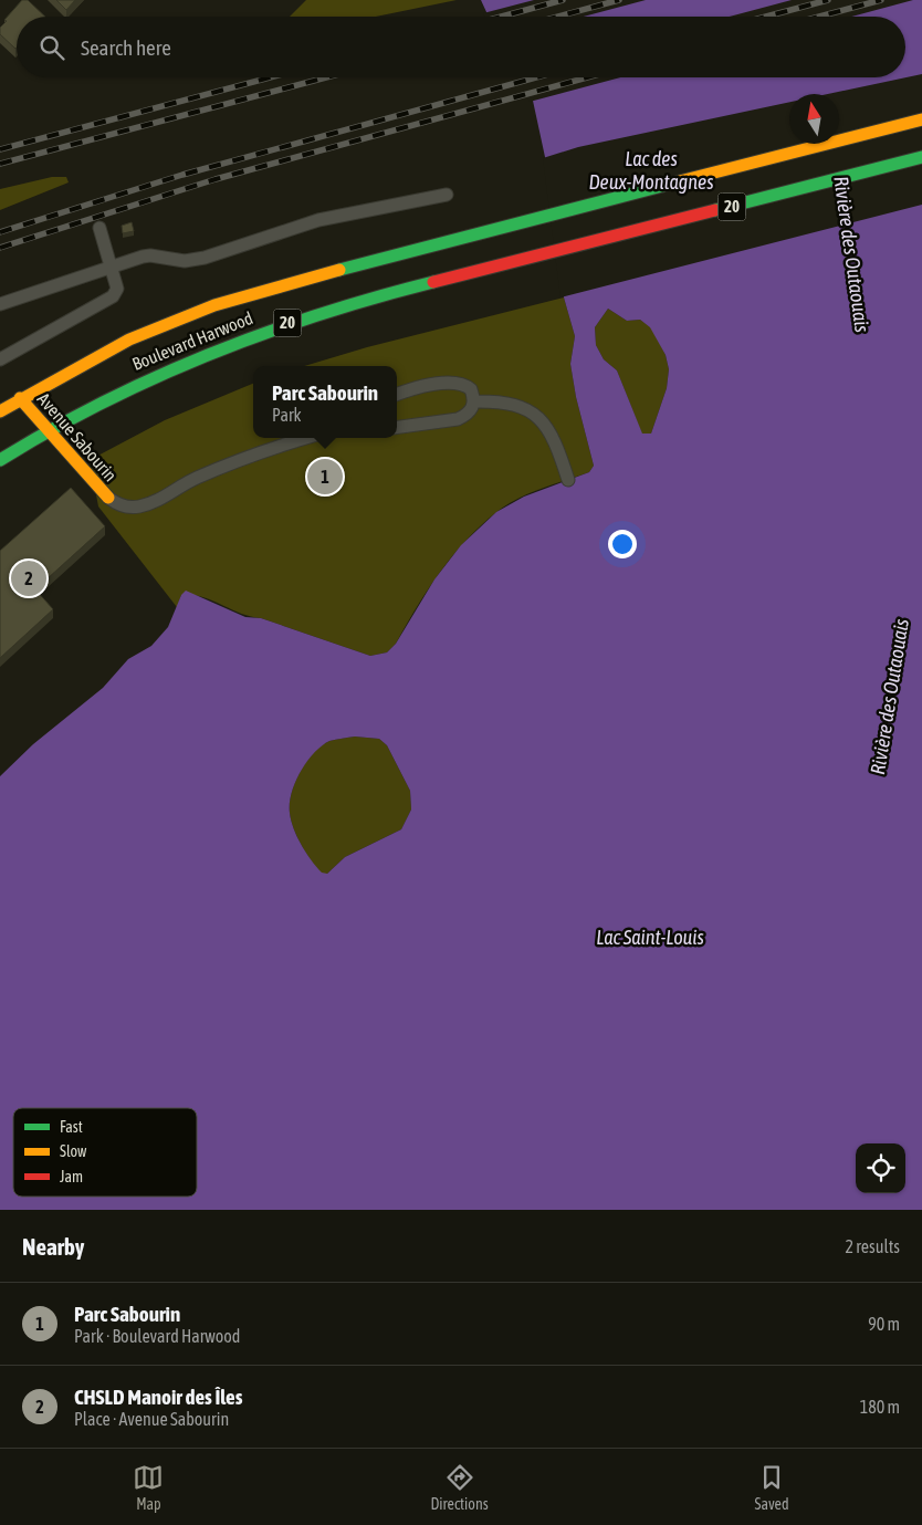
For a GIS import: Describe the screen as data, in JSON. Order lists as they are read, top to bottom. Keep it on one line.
{"streets":{"main road":["20","Boulevard Harwood","Avenue Sabourin"]},"crossings":[["Boulevard Harwood","Avenue Sabourin"]],"water":["Lac des Deux-Montagnes","Rivière des Outaouais","Lac Saint-Louis"],"legend":["Fast","Slow","Jam"],"north":"top","page":{"search":"Search here","popup":["Parc Sabourin","Park"],"pins":["1","2"],"heading":["Nearby","2 results"],"list":[{"mark":"1","name":"Parc Sabourin","note":"Park · Boulevard Harwood","value":"90 m"},{"mark":"2","name":"CHSLD Manoir des Îles","note":"Place · Avenue Sabourin","value":"180 m"}],"nav":["Map","Directions","Saved"]}}
